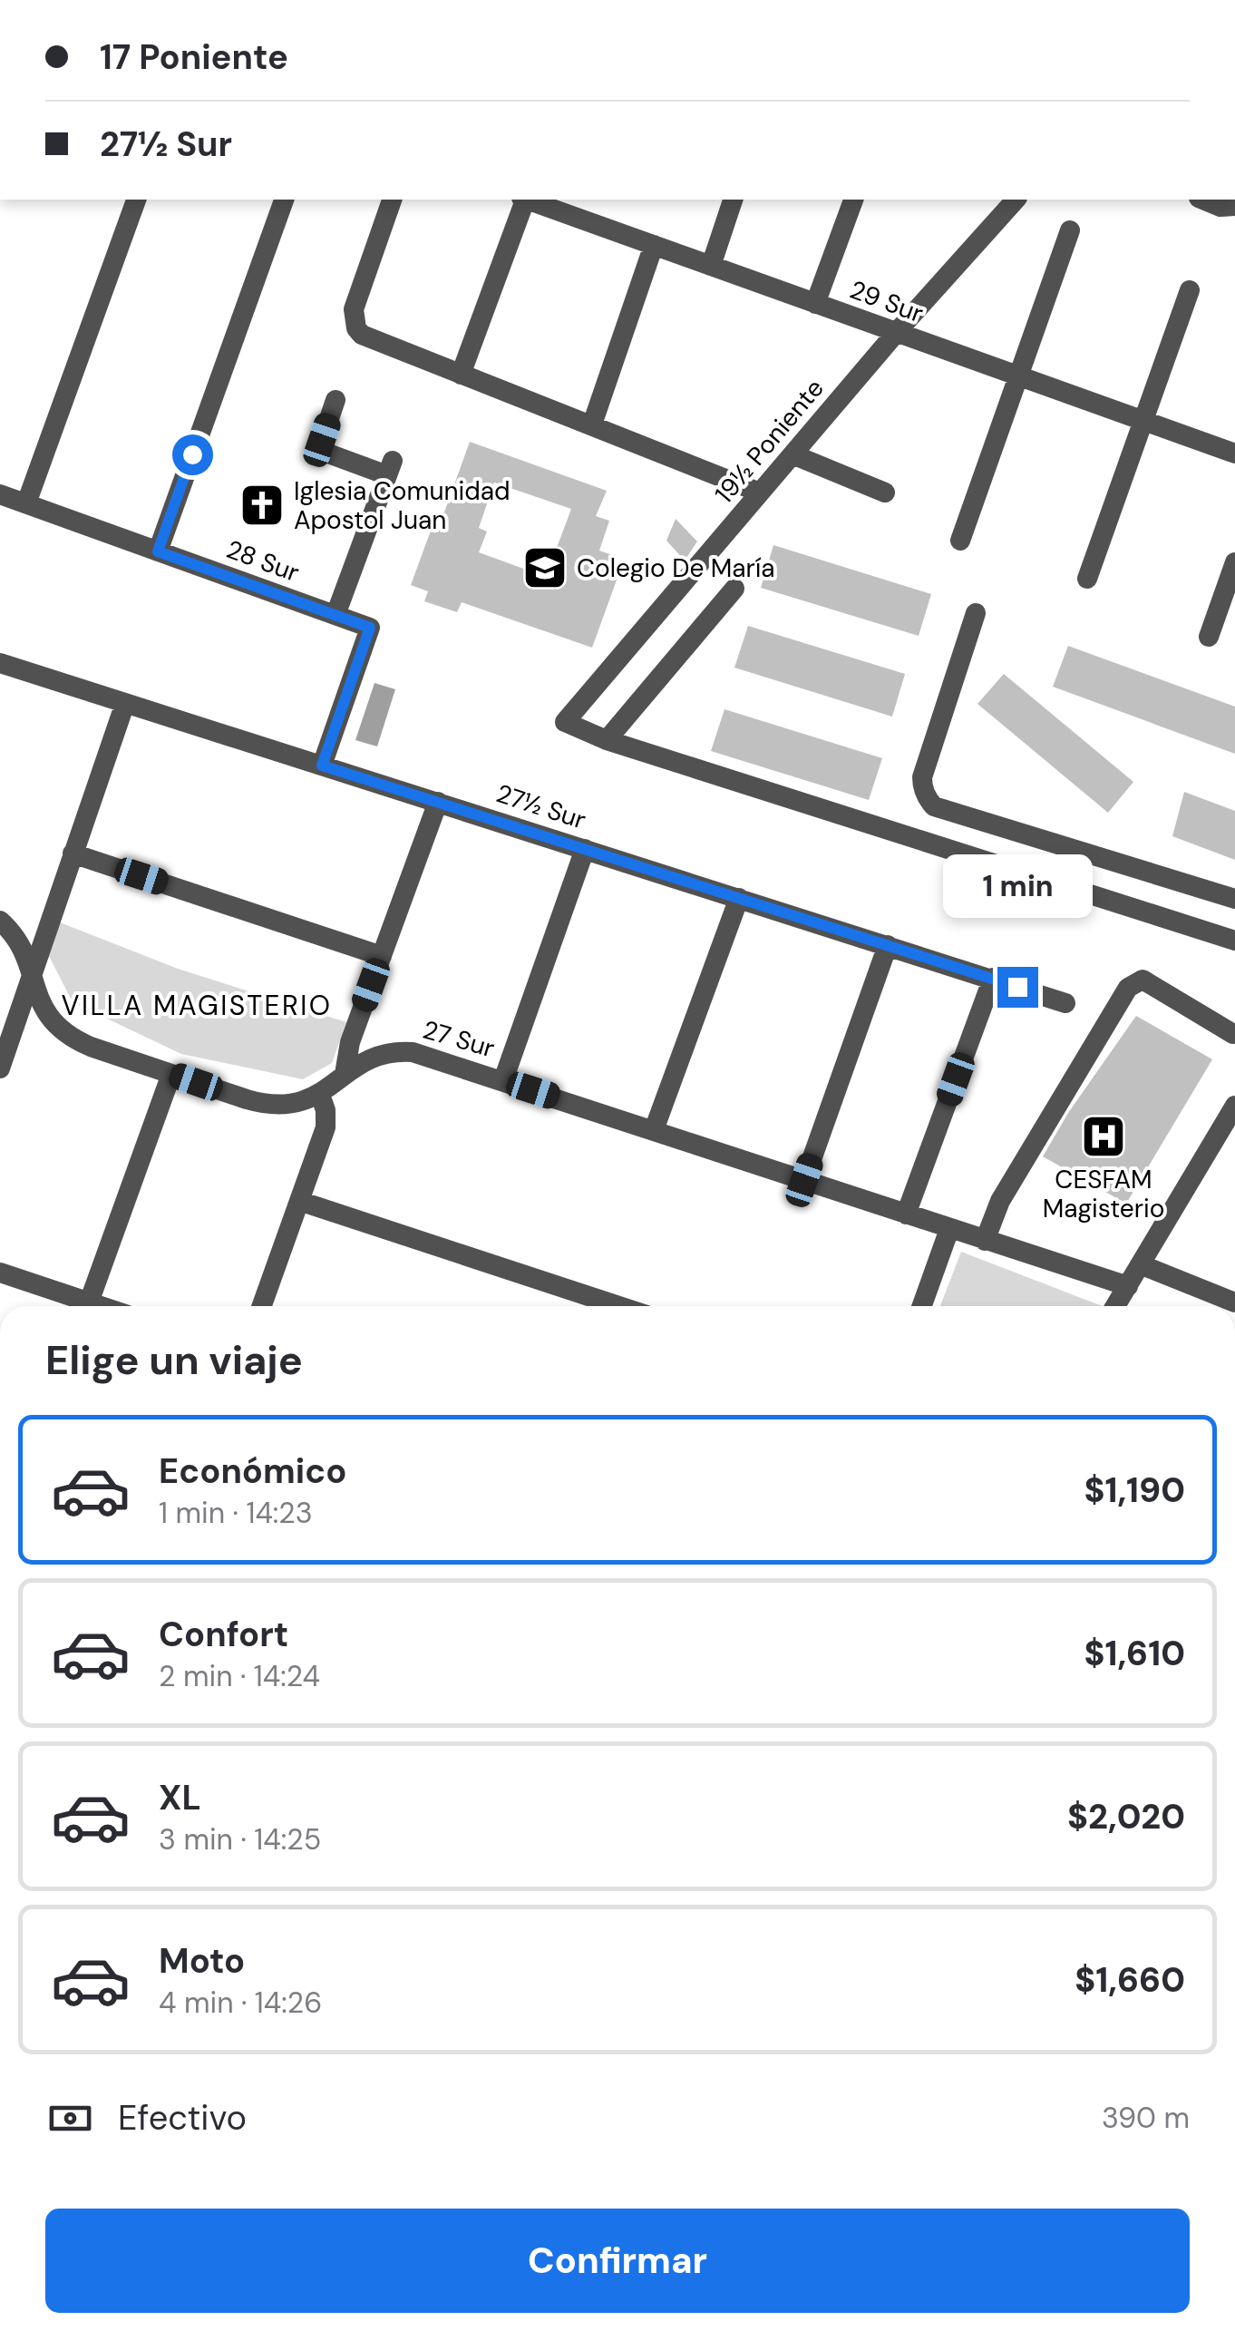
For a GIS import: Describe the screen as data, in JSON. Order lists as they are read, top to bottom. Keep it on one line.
{"streets":{"street":["29 Sur","19½ Poniente","28 Sur","27½ Sur","27 Sur"]},"crossings":[["29 Sur","19½ Poniente"],["28 Sur","27½ Sur"]],"districts":["VILLA MAGISTERIO"],"places":{"church":["Iglesia Comunidad Apostol Juan"],"school or university":["Colegio De María"],"hospital":["CESFAM Magisterio"]},"page":{"banner":["17 Poniente","27½ Sur"],"bubble":"1 min","heading":"Elige un viaje","list":[{"name":"Económico","note":"1 min · 14:23","value":"$1,190"},{"name":"Confort","note":"2 min · 14:24","value":"$1,610"},{"name":"XL","note":"3 min · 14:25","value":"$2,020"},{"name":"Moto","note":"4 min · 14:26","value":"$1,660"}],"pay":["Efectivo","390 m"],"buttons":"Confirmar"}}
